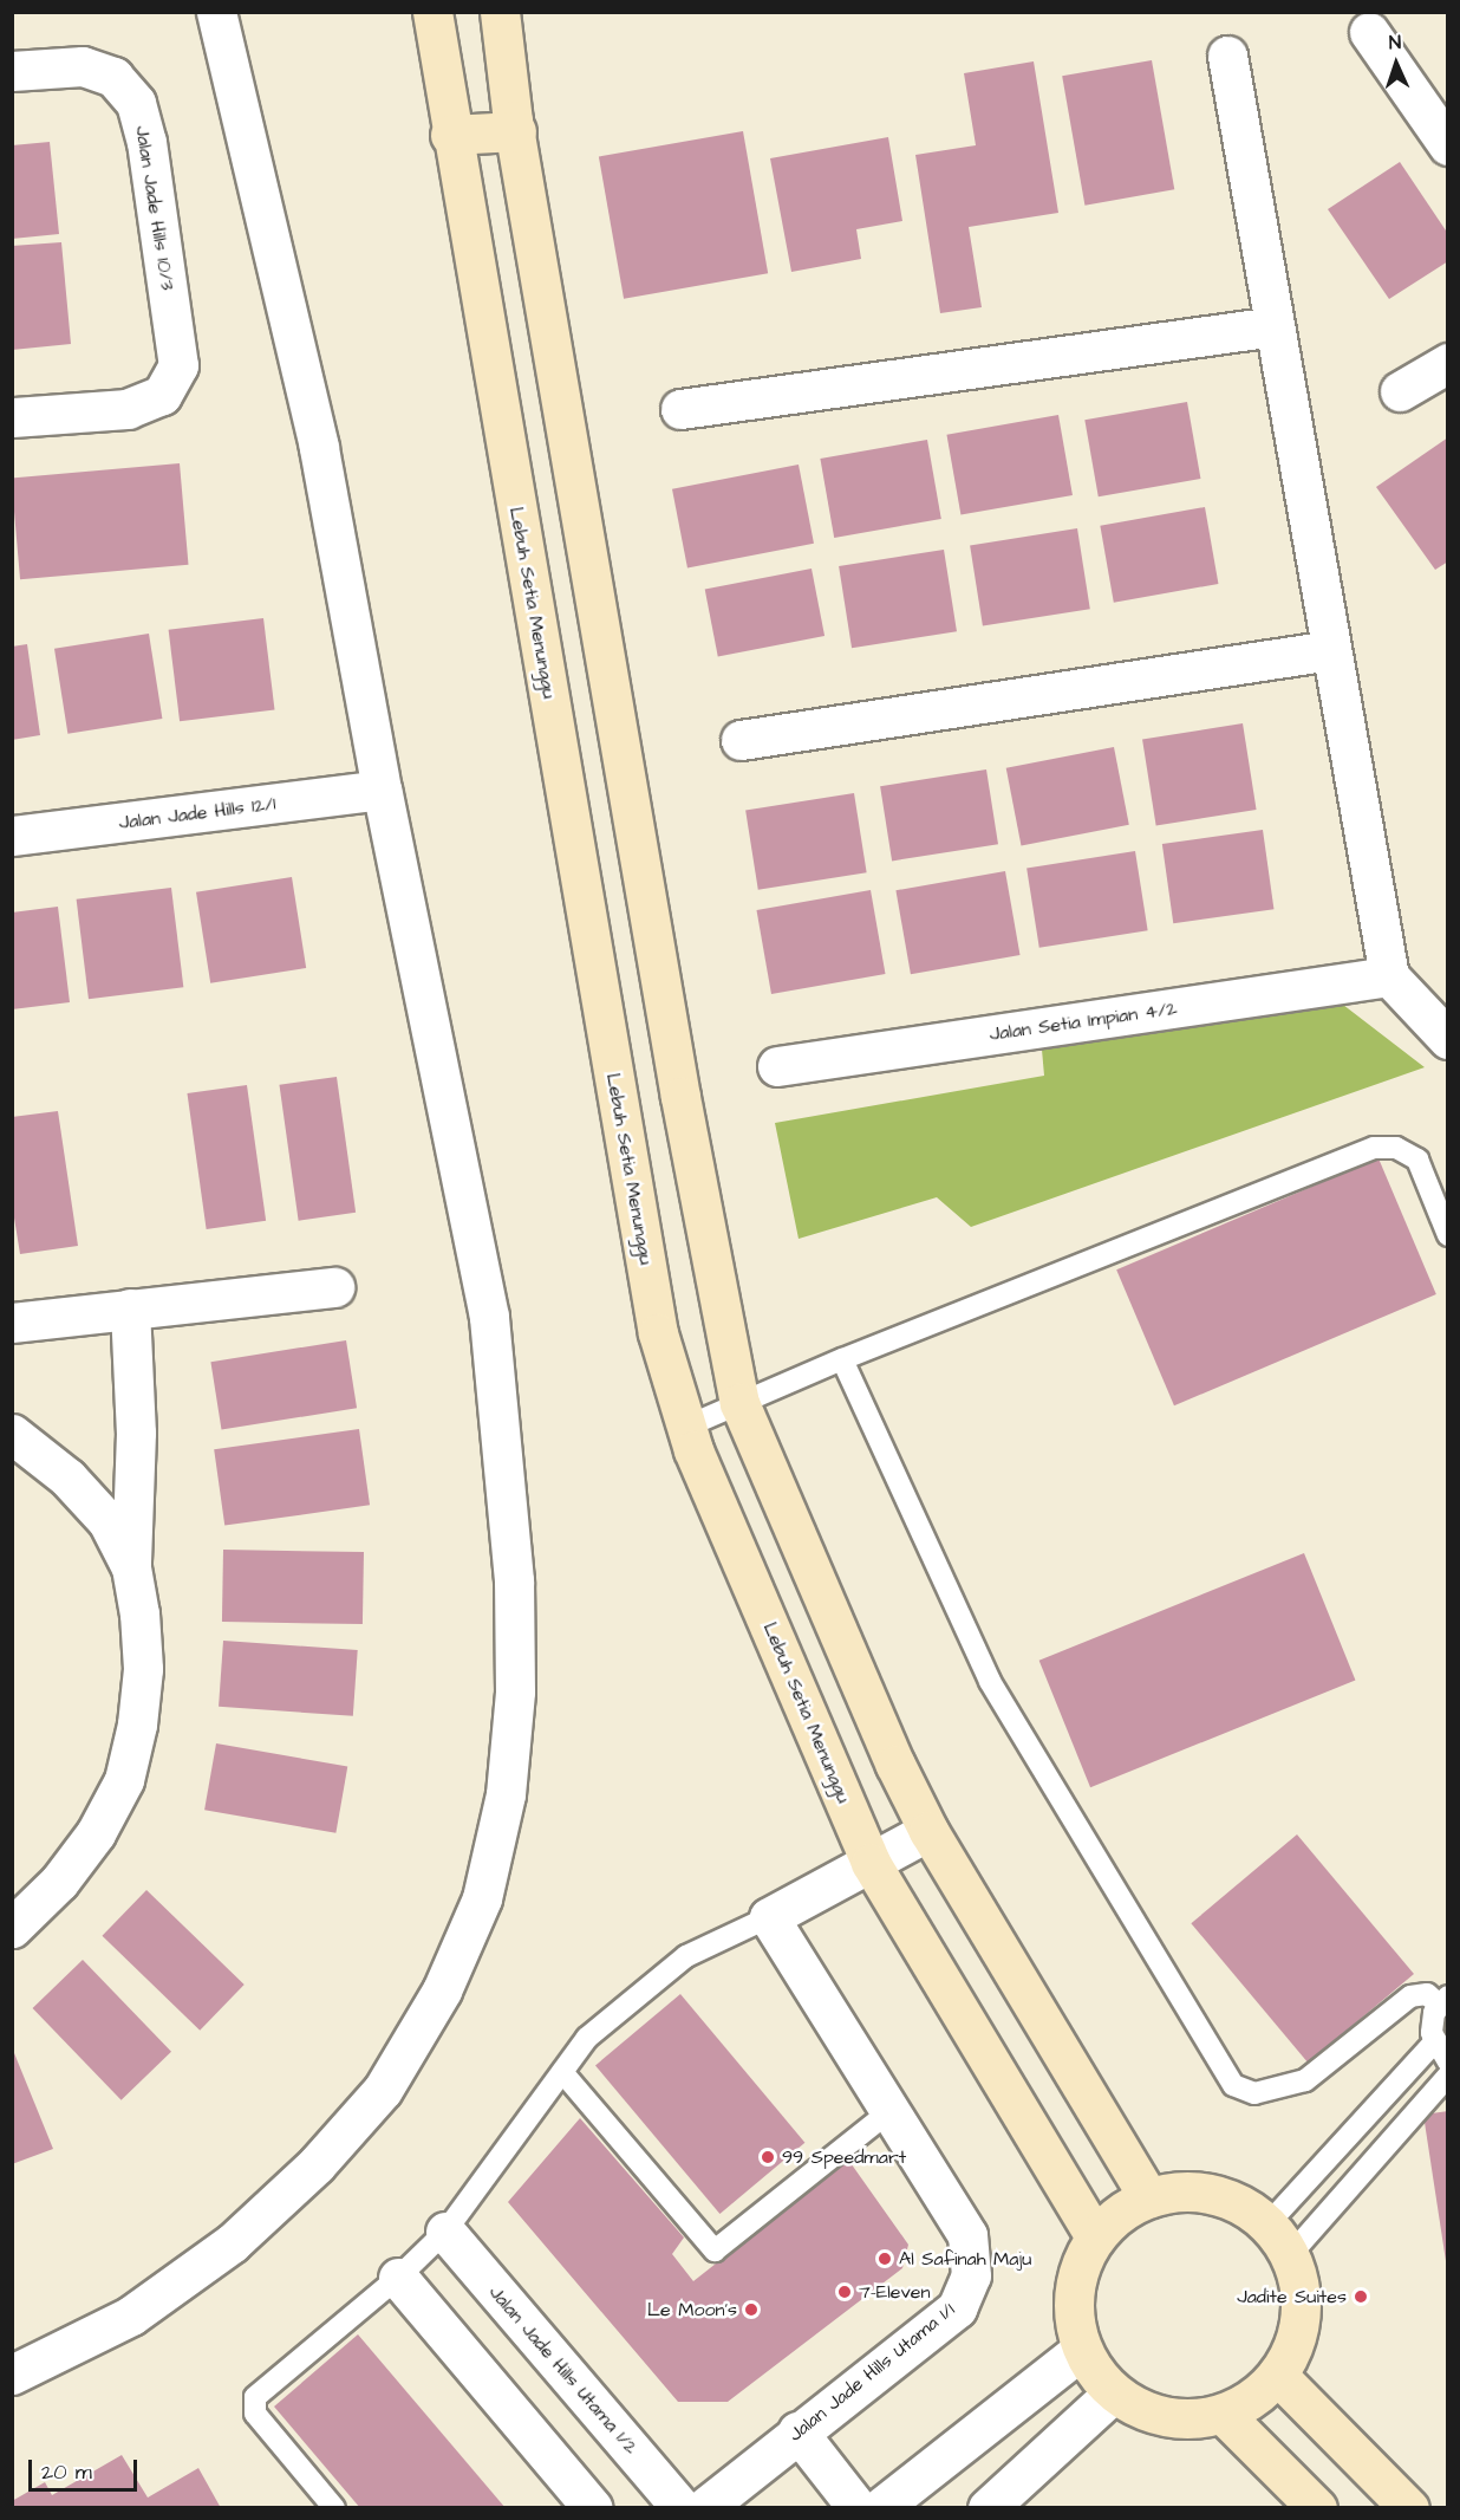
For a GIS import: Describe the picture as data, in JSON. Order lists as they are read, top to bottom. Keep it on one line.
{"streets":{"street":["Jalan Jade Hills 10/3","Lebuh Setia Menunggu","Jalan Jade Hills 12/1","Jalan Setia Impian 4/2","Jalan Jade Hills Utama 1/2","Jalan Jade Hills Utama 1/1"]},"places":["99 Speedmart","Al Safinah Maju","7-Eleven","Jadite Suites","Le Moon‘s"],"scale_bar":"20 m","north":"top"}
